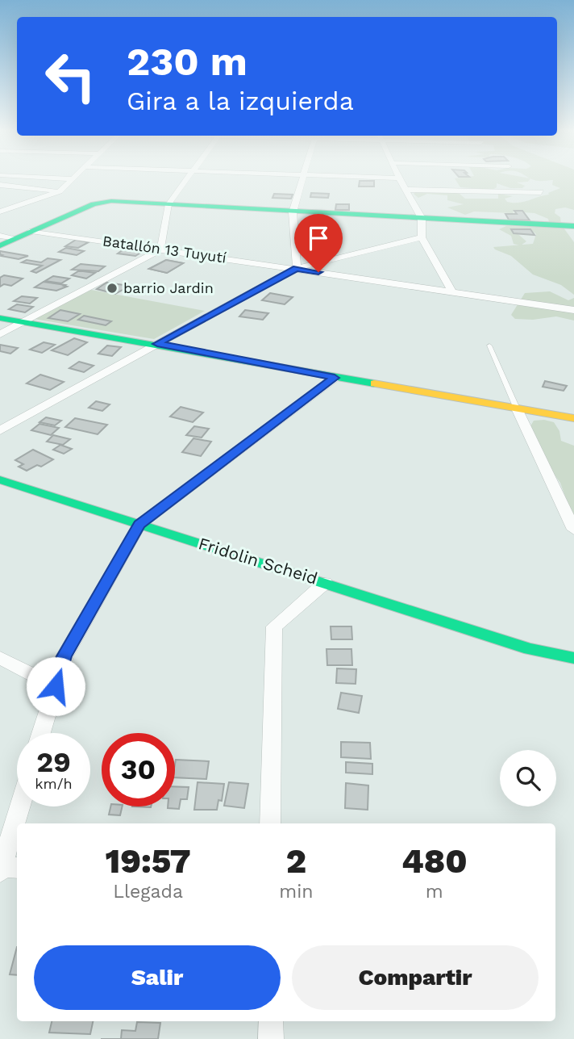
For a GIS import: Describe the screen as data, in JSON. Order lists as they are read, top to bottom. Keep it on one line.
{"streets":{"street":["Batallón 13 Tuyutí","Fridolin Scheid"]},"places":["barrio Jardin"],"page":{"turn":["230 m","Gira a la izquierda"],"speed":"29 km/h","limit":"30","eta":["19:57","Llegada","2","min","480","m"],"buttons":["Salir","Compartir"]}}
